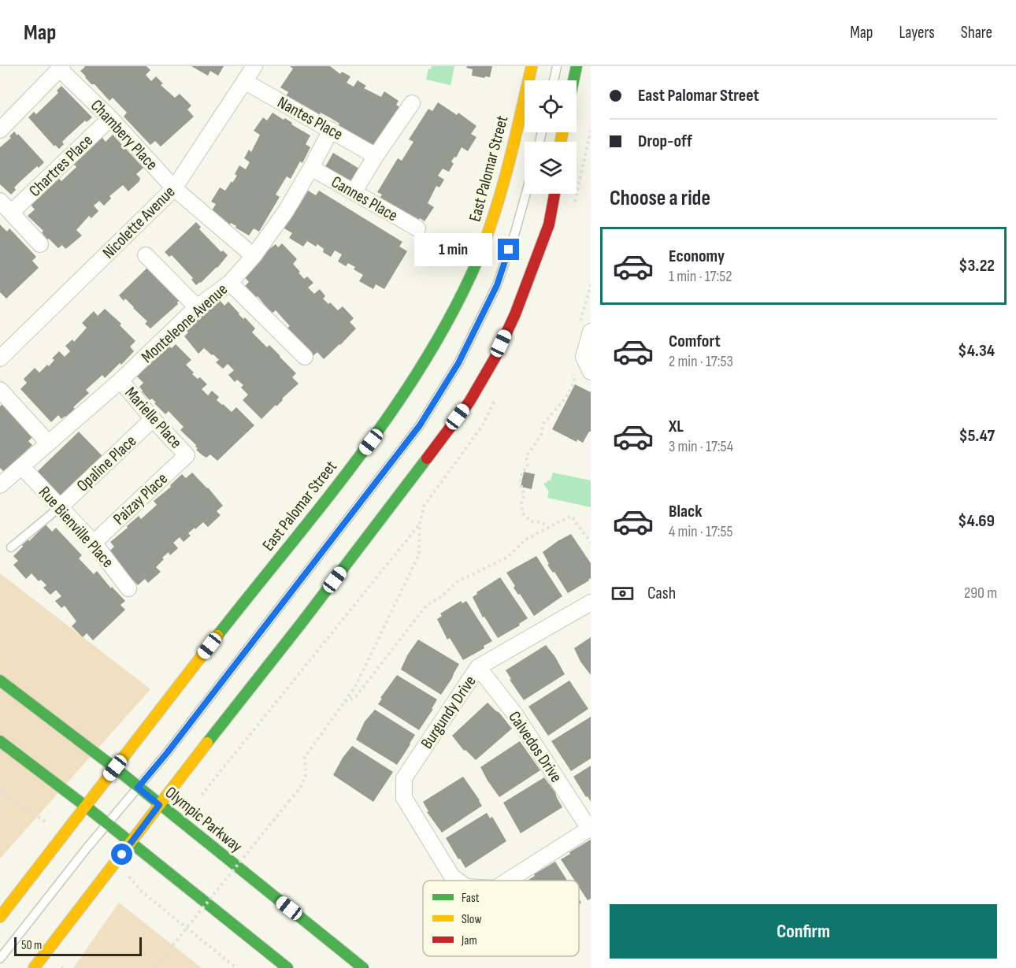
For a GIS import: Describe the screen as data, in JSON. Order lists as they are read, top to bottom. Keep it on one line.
{"streets":{"street":["Nantes Place","Chambery Place","Chartres Place","East Palomar Street","Cannes Place","Nicolette Avenue","Monteleone Avenue","Marielle Place","Opaline Place","Paizay Place","Rue Bienville Place","Burgundy Drive","Calvedos Drive","Olympic Parkway"]},"crossings":[["Nantes Place","Nicolette Avenue"],["Nantes Place","Monteleone Avenue"],["Chambery Place","Chartres Place"],["Chambery Place","Nicolette Avenue"],["Chambery Place","Monteleone Avenue"],["East Palomar Street","Olympic Parkway"],["Cannes Place","Monteleone Avenue"],["Monteleone Avenue","Marielle Place"],["Monteleone Avenue","Rue Bienville Place"],["Marielle Place","Opaline Place"],["Marielle Place","Paizay Place"],["Opaline Place","Rue Bienville Place"],["Paizay Place","Rue Bienville Place"],["Burgundy Drive","Calvedos Drive"]],"legend":["Fast","Slow","Jam"],"scale_bar":"50 m","page":{"header":"Map","nav":["Map","Layers","Share"],"banner":["East Palomar Street","Drop-off"],"heading":"Choose a ride","list":[{"name":"Economy","note":"1 min · 17:52","value":"$3.22"},{"name":"Comfort","note":"2 min · 17:53","value":"$4.34"},{"name":"XL","note":"3 min · 17:54","value":"$5.47"},{"name":"Black","note":"4 min · 17:55","value":"$4.69"}],"bubble":"1 min","pay":["Cash","290 m"],"buttons":"Confirm","scale":"50 m"}}
